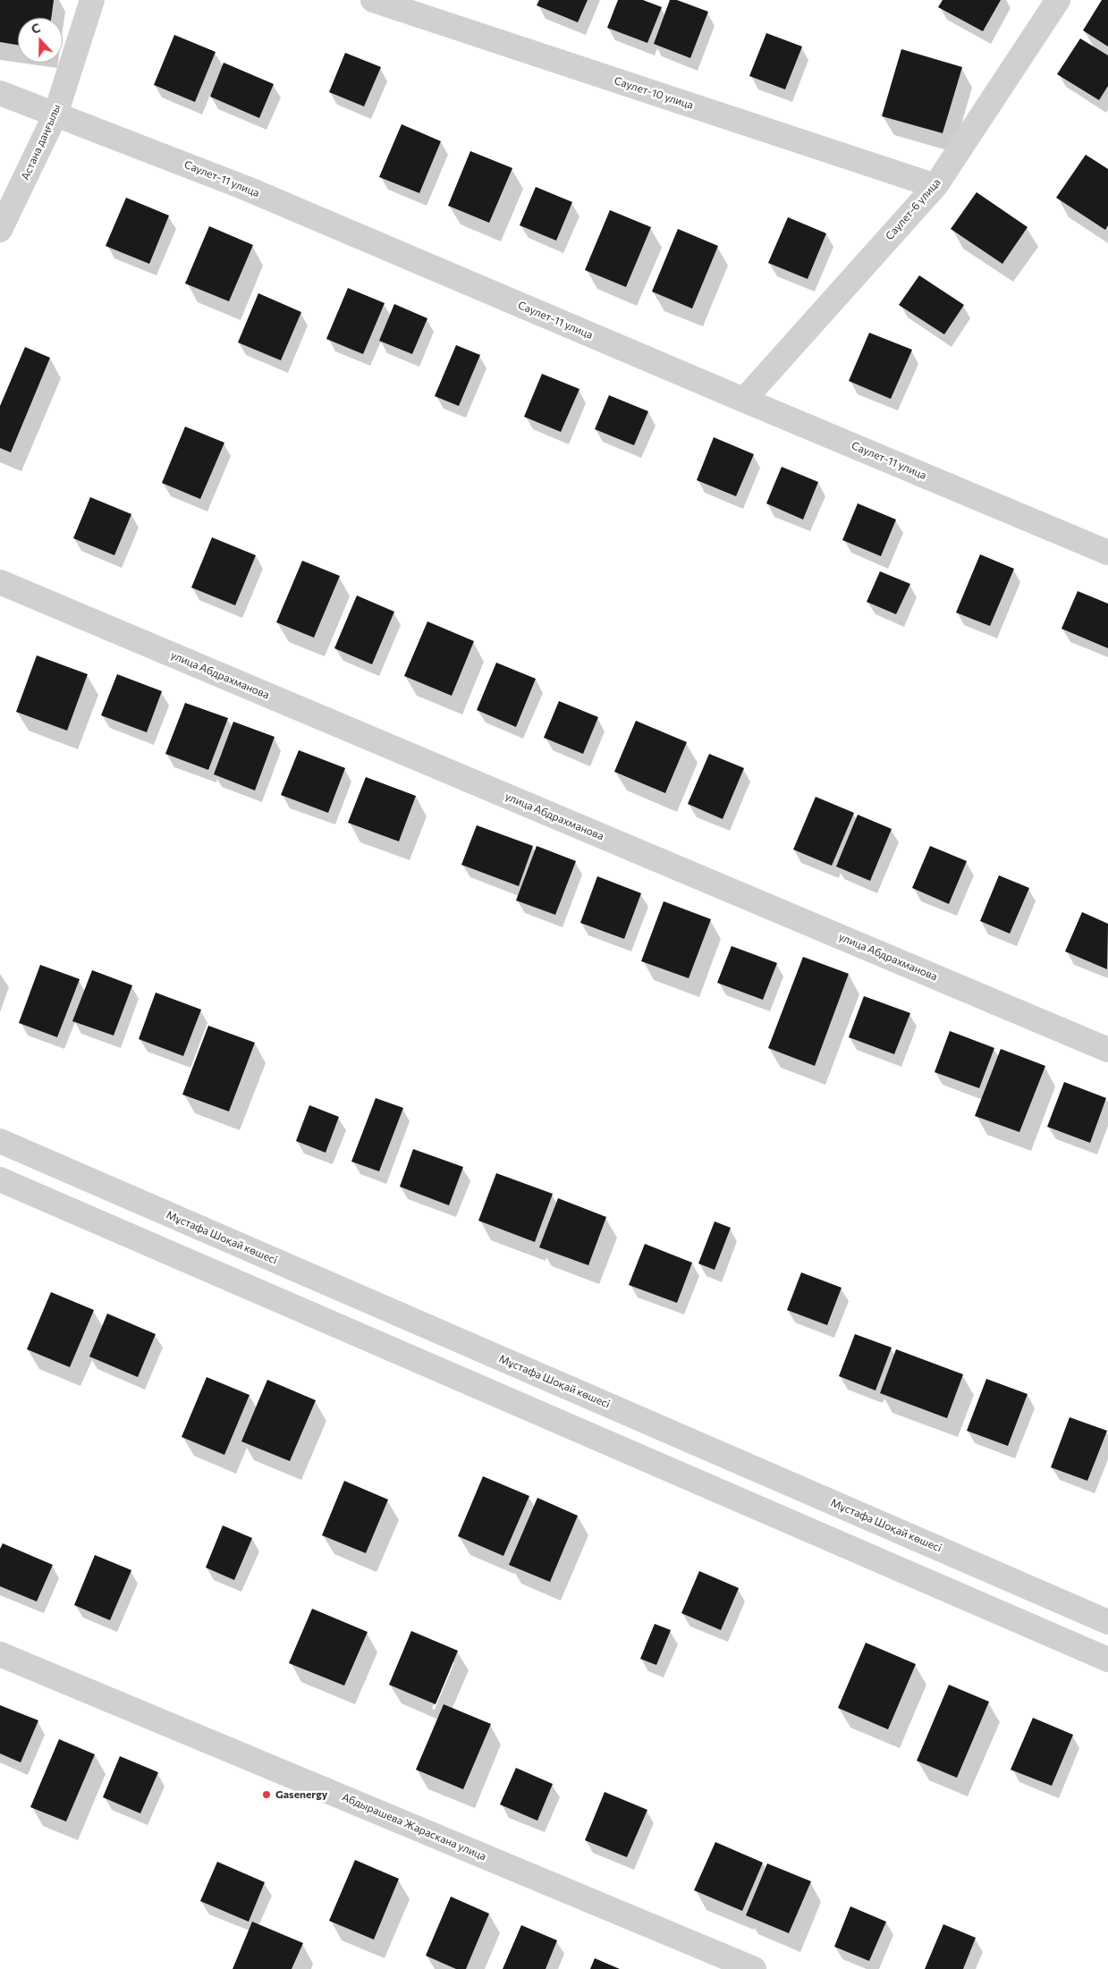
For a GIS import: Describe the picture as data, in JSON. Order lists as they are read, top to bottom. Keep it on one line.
{"streets":{"street":["Саулет-10 улица","Астана даңғылы","Саулет-11 улица","Саулет-6 улица","улица Абдрахманова","Мұстафа Шоқай көшесі","Абдырашева Жараскана улица"]},"crossings":[["Саулет-10 улица","Саулет-6 улица"],["Астана даңғылы","Саулет-11 улица"],["Саулет-11 улица","Саулет-6 улица"]],"places":["Gasenergy"],"north":"top"}
